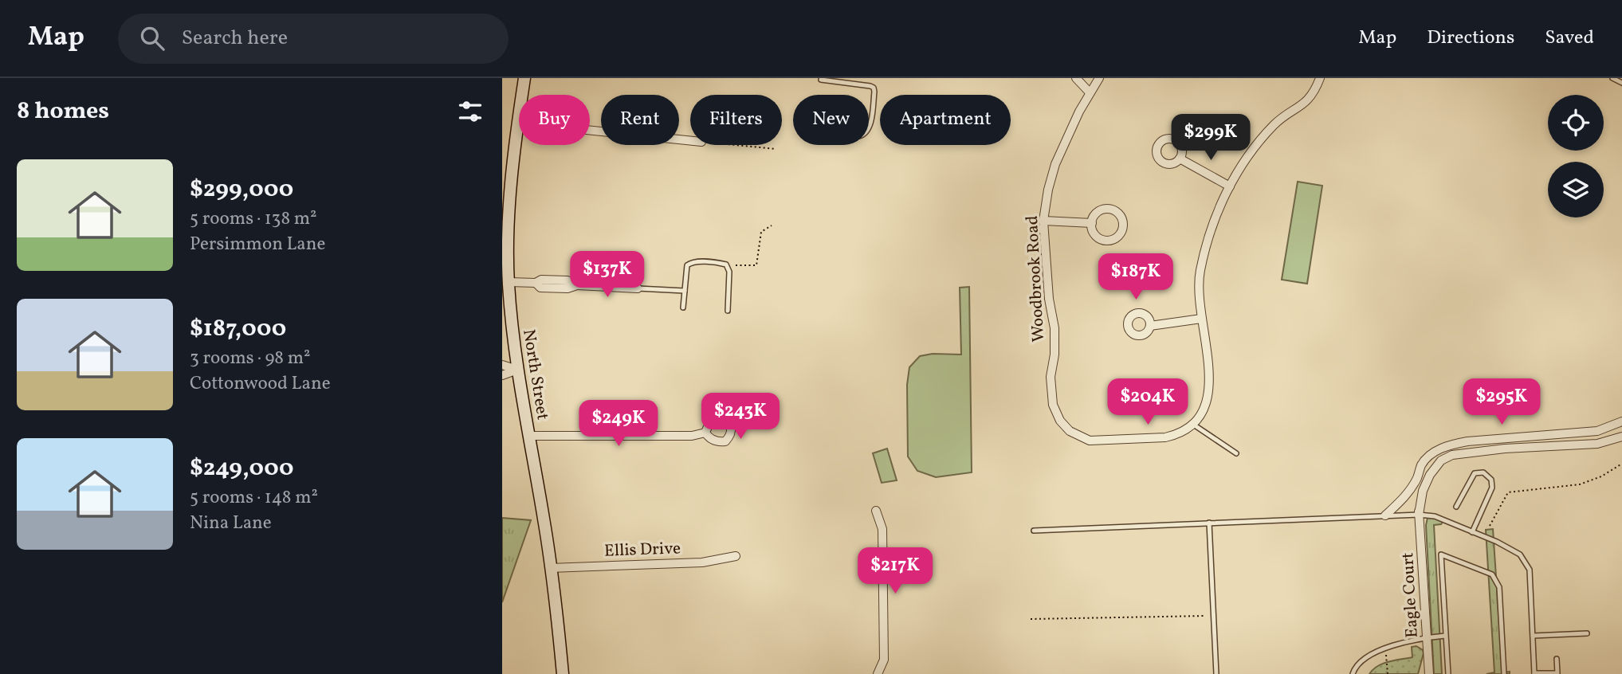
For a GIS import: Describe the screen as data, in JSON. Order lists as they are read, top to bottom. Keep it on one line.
{"streets":{"main road":["North Street"],"street":["Woodbrook Road","Ellis Drive","Eagle Court"]},"crossings":[["North Street","Ellis Drive"]],"page":{"header":"Map","search":"Search here","nav":["Map","Directions","Saved"],"heading":"8 homes","chip":["Buy","Rent","Filters","New","Apartment"],"price":["$299K","$137K","$187K","$204K","$295K","$243K","$249K","$217K"],"list":[{"name":"$299,000","note":"5 rooms · 138 m² · Persimmon Lane"},{"name":"$187,000","note":"3 rooms · 98 m² · Cottonwood Lane"},{"name":"$249,000","note":"5 rooms · 148 m² · Nina Lane"}]}}
